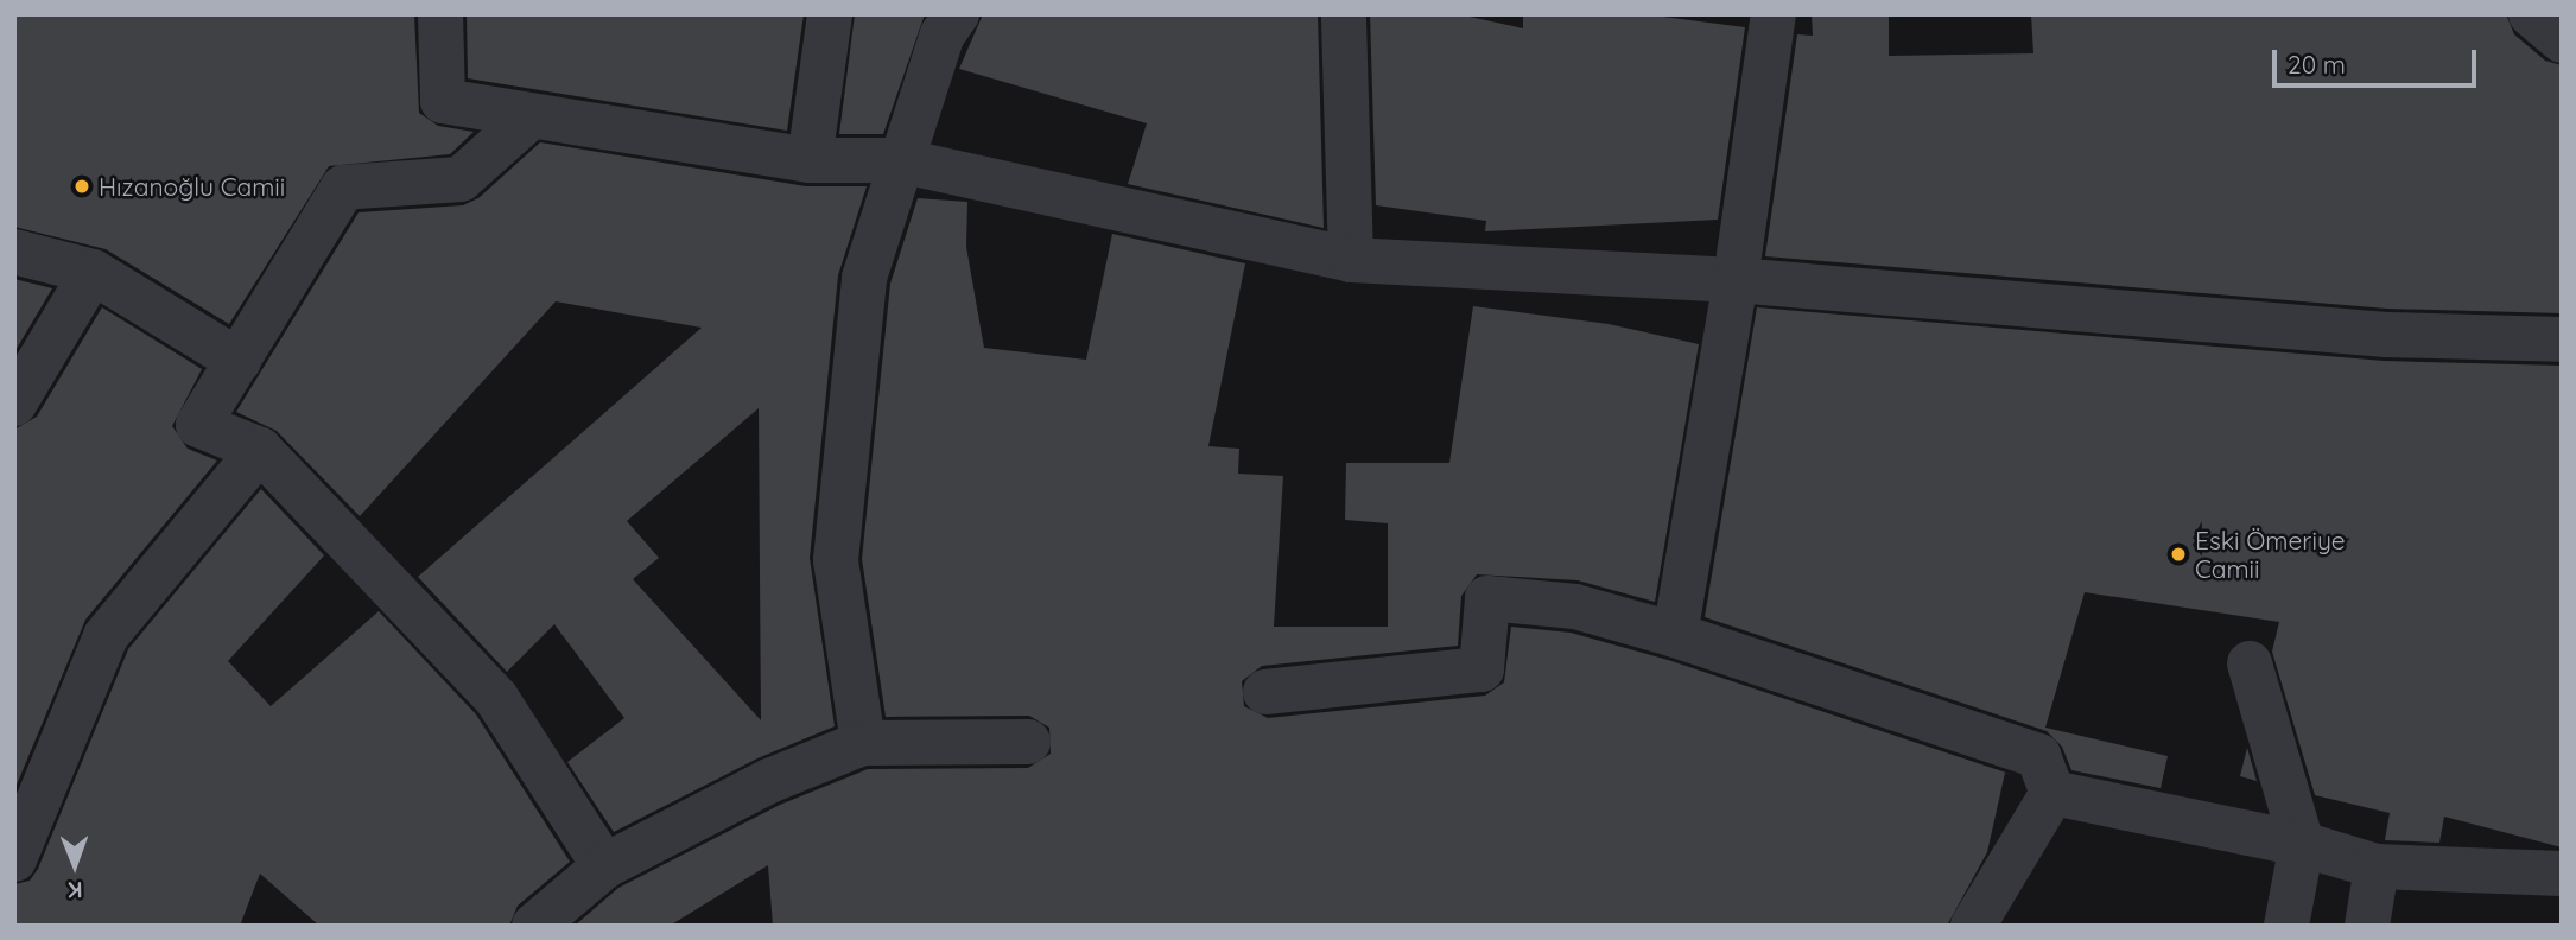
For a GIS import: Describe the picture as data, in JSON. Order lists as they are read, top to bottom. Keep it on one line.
{"places":["Hızanoğlu Camii","Eski Ömeriye Camii"],"scale_bar":"20 m","north":"bottom"}
